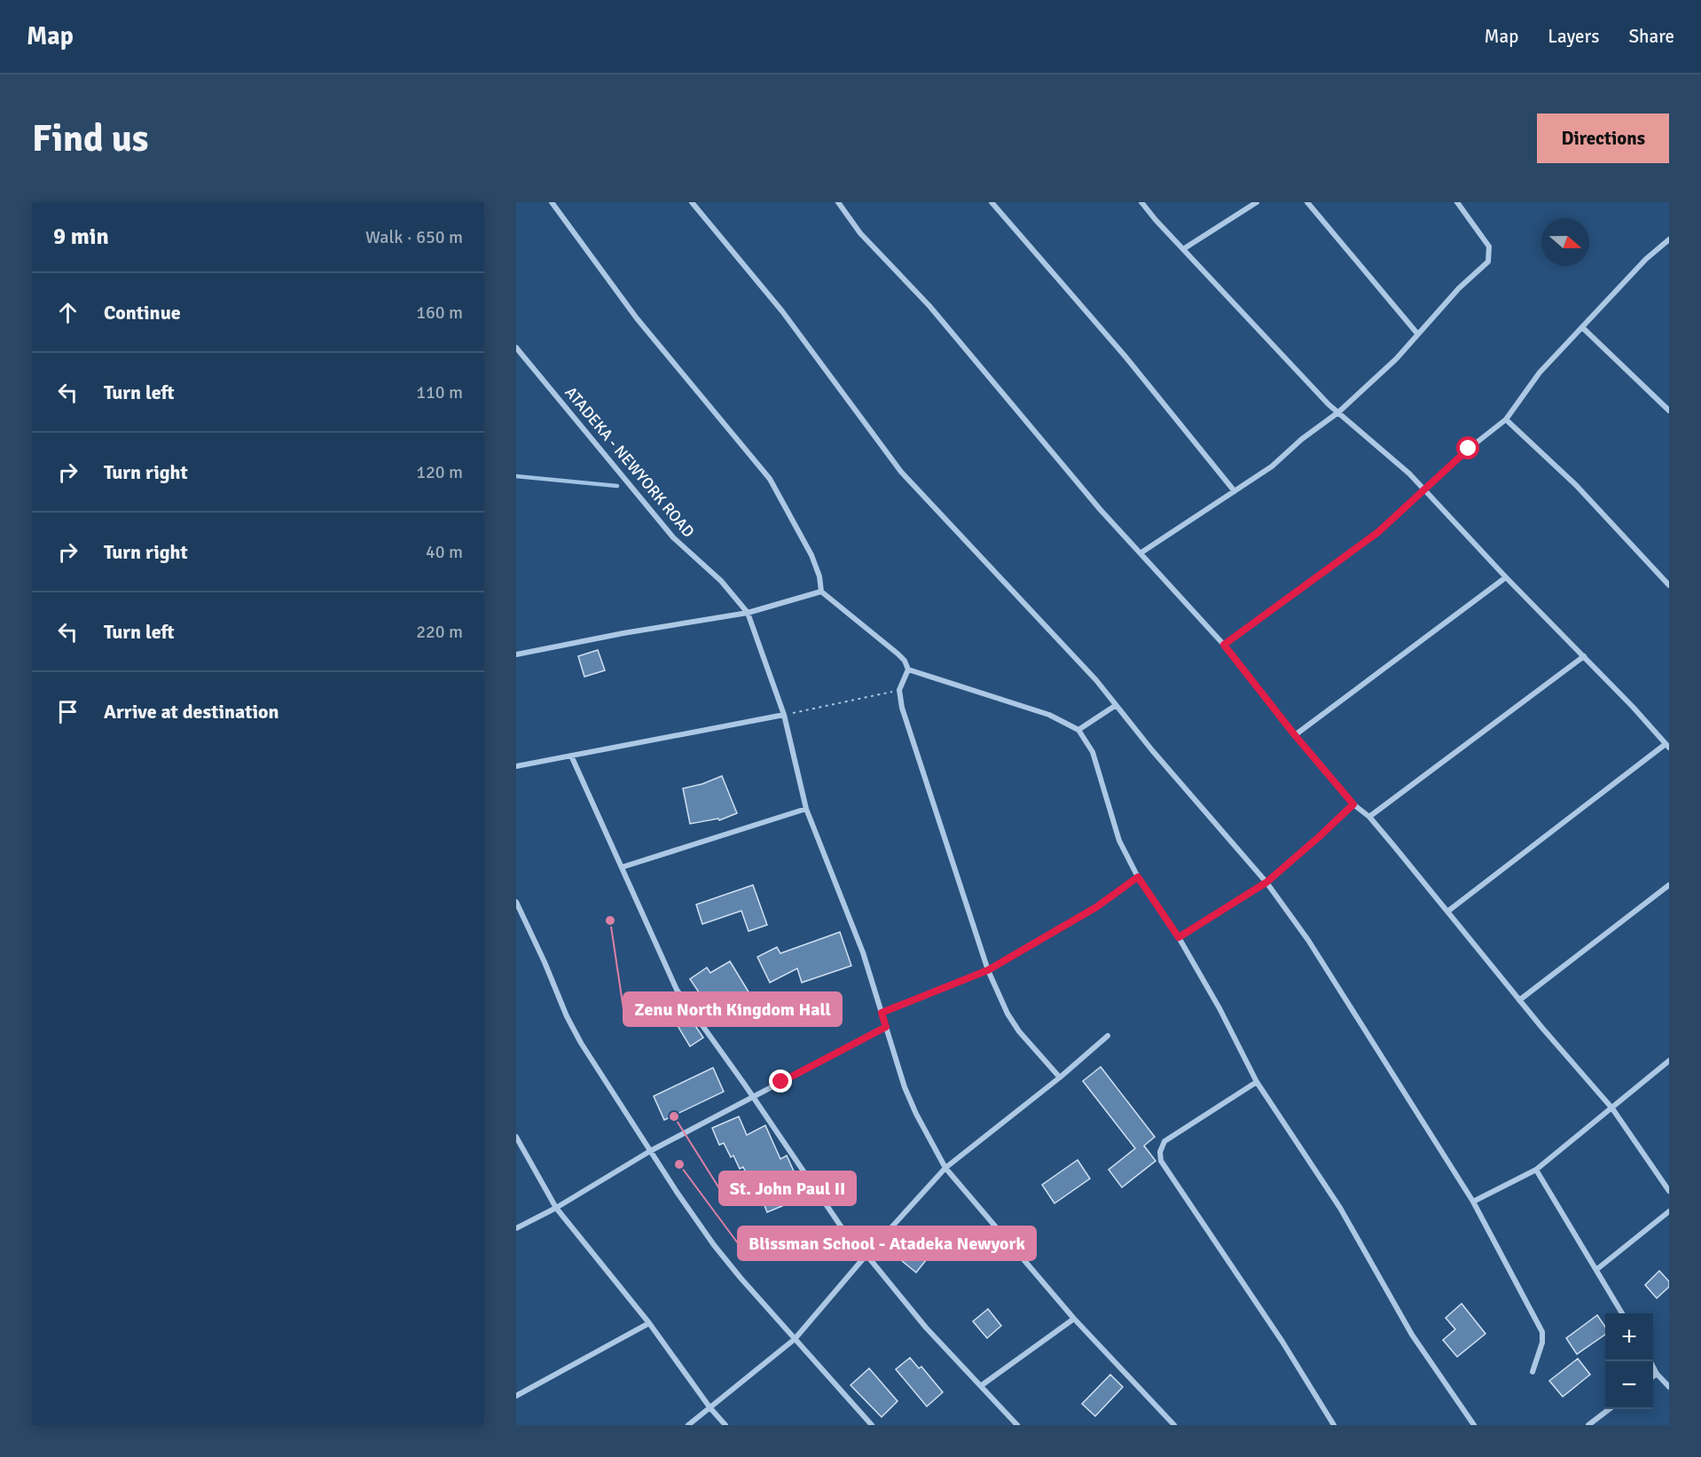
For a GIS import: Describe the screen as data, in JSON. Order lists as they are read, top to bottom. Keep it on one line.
{"streets":{"street":["ATADEKA - NEWYORK ROAD"]},"places":["Zenu North Kingdom Hall","St. John Paul II","Blissman School - Atadeka Newyork"],"north":"right","page":{"header":"Map","nav":["Map","Layers","Share"],"buttons":"Directions","title":"Find us","heading":["9 min","Walk · 650 m"],"list":[["Continue","160 m"],["Turn left","110 m"],["Turn right","120 m"],["Turn right","40 m"],["Turn left","220 m"],"Arrive at destination"],"map_buttons":["+","−"]}}
